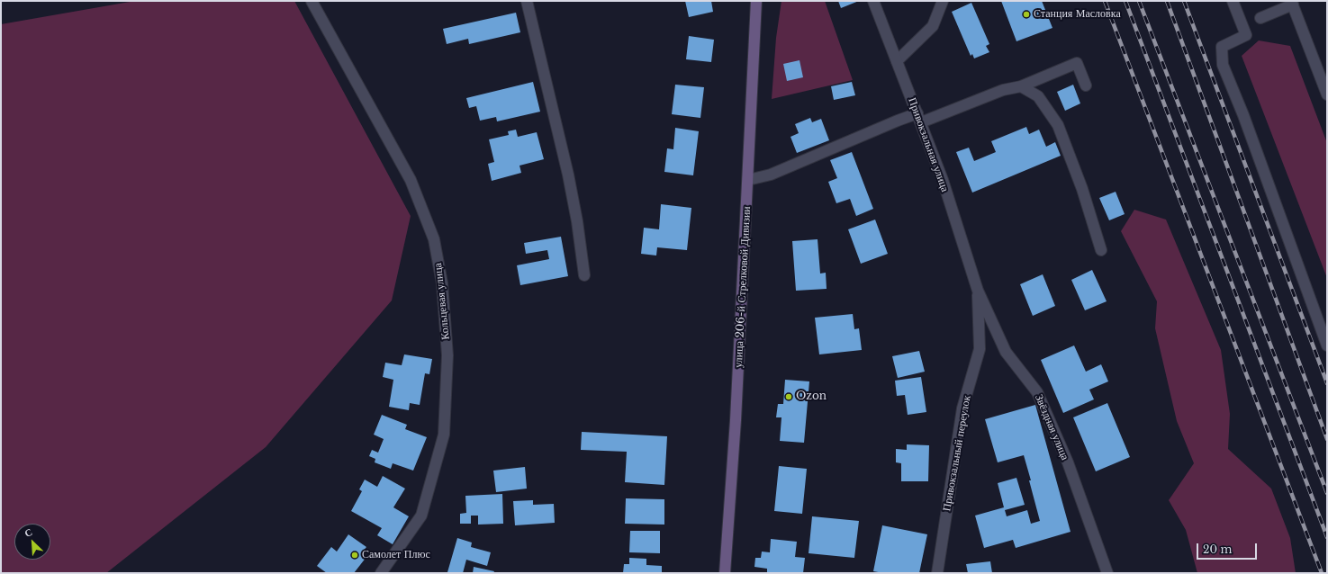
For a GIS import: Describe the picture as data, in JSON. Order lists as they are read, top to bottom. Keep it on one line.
{"streets":{"main road":["улица 206-й Стрелковой Дивизии"],"street":["Привокзальная улица","Кольцевая улица","Звёздная улица","Привокзальный переулок"]},"crossings":[["Привокзальная улица","Звёздная улица"],["Привокзальная улица","Привокзальный переулок"],["Звёздная улица","Привокзальный переулок"]],"places":["Станция Масловка","Ozon","Самолет Плюс"],"scale_bar":"20 m","north":"top left"}
